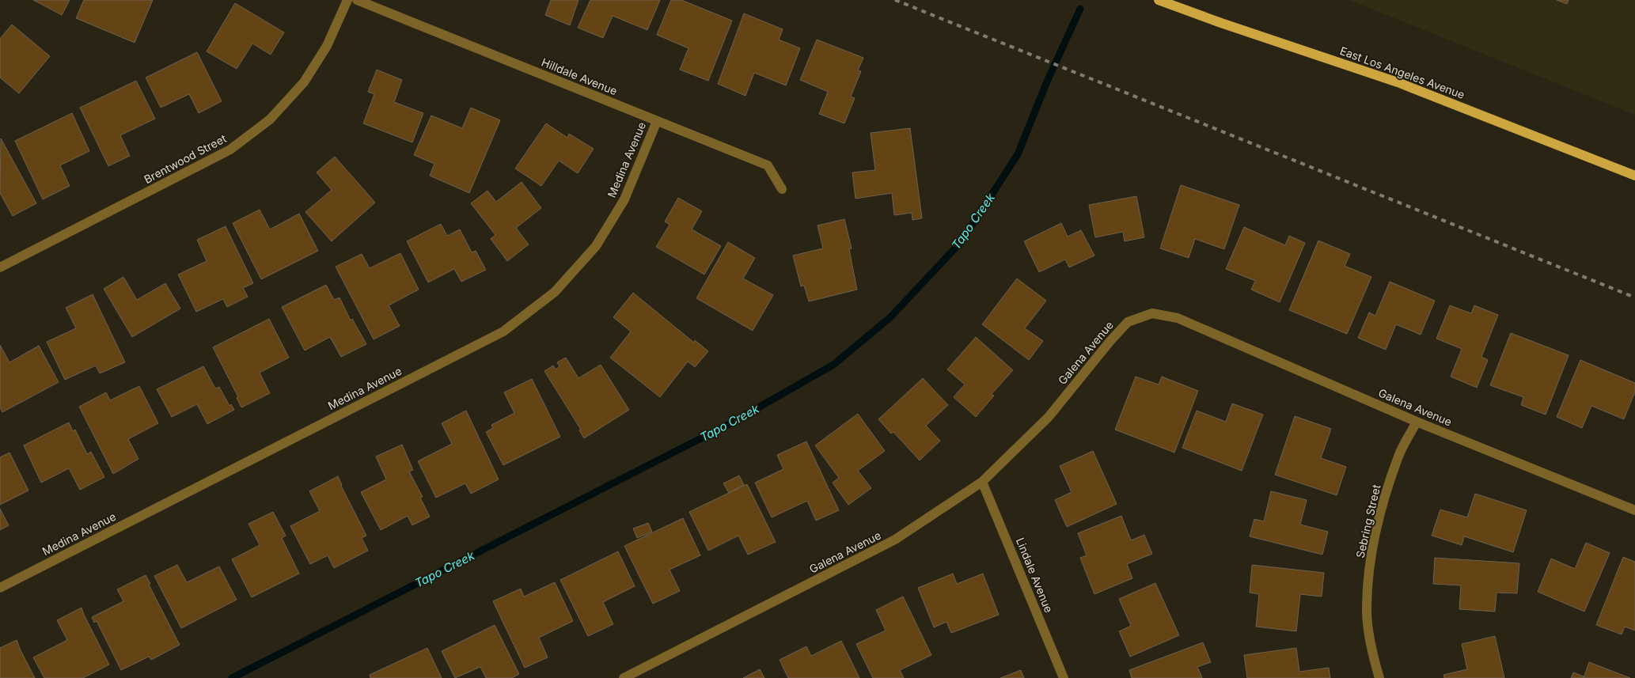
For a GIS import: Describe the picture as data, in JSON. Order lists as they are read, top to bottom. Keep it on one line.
{"streets":{"main road":["East Los Angeles Avenue"],"street":["Hilldale Avenue","Brentwood Street","Medina Avenue","Galena Avenue","Sebring Street","Lindale Avenue"]},"crossings":[["Hilldale Avenue","Medina Avenue"],["Galena Avenue","Sebring Street"],["Galena Avenue","Lindale Avenue"]],"water":["Tapo Creek"]}
